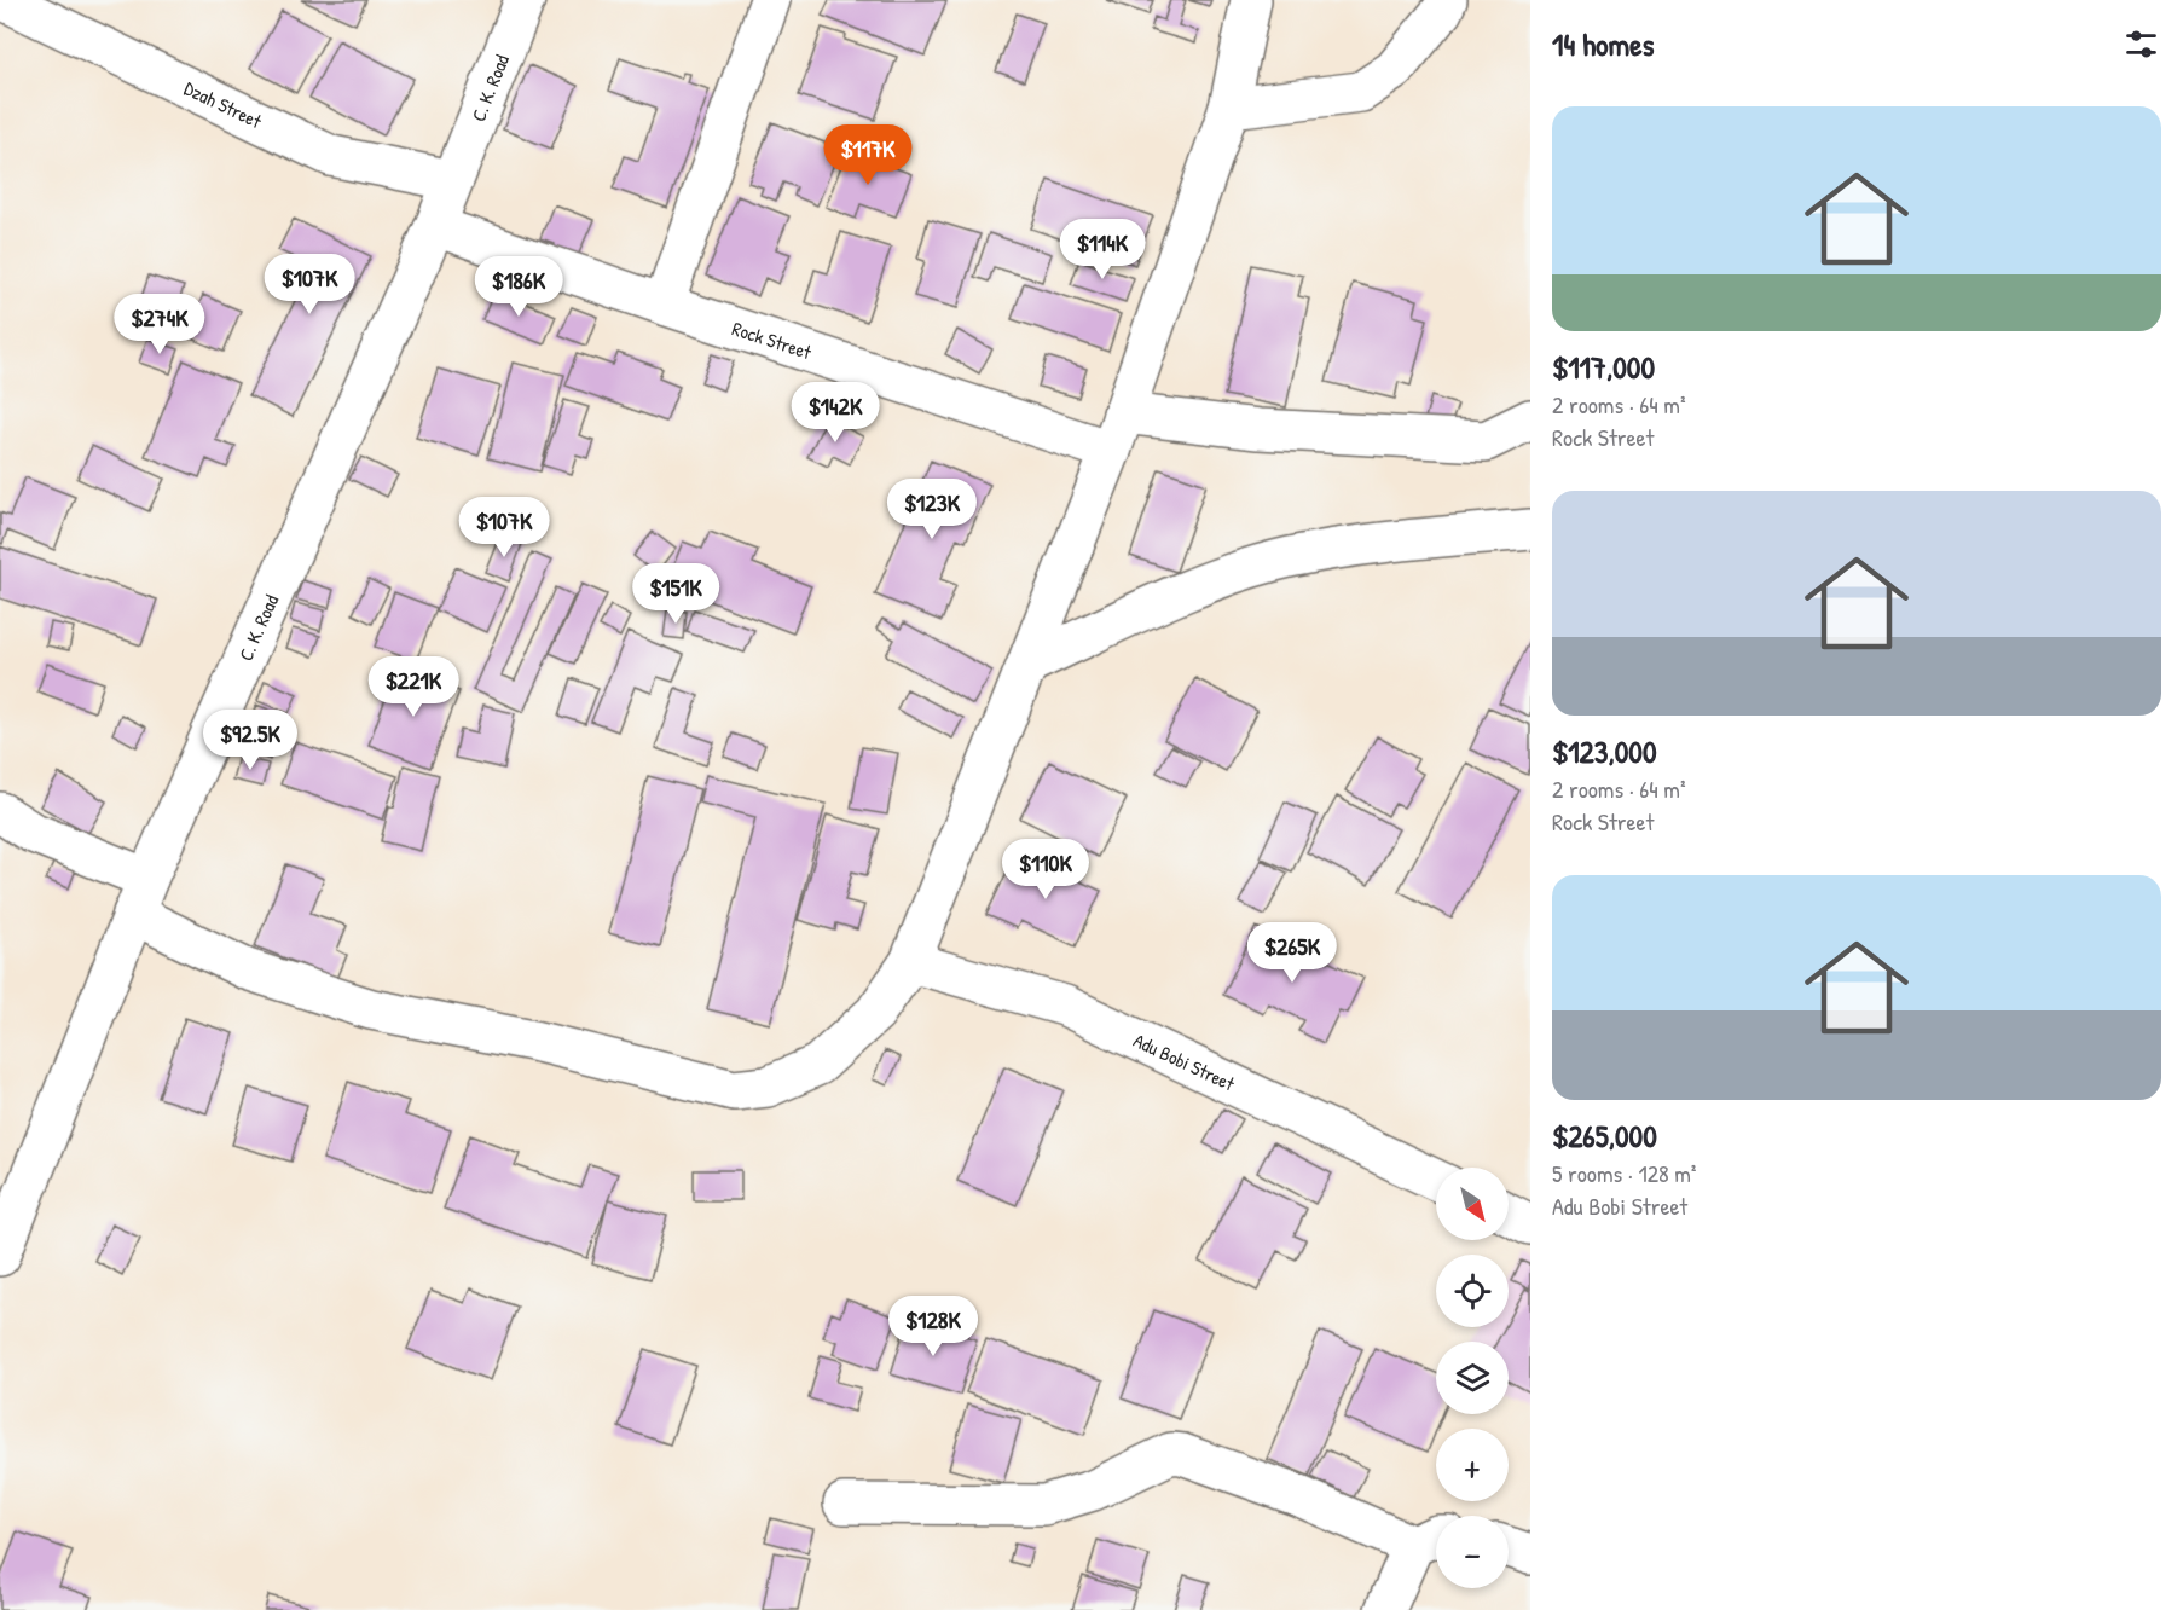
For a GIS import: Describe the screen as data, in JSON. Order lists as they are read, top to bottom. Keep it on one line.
{"streets":{"street":["C. K. Road","Dzah Street","Rock Street","Adu Bobi Street"]},"crossings":[["C. K. Road","Dzah Street"],["C. K. Road","Rock Street"]],"north":"bottom right","page":{"heading":"14 homes","list":[{"name":"$117,000","note":"2 rooms · 64 m² · Rock Street"},{"name":"$123,000","note":"2 rooms · 64 m² · Rock Street"},{"name":"$265,000","note":"5 rooms · 128 m² · Adu Bobi Street"}],"price":["$117K","$114K","$107K","$186K","$274K","$142K","$123K","$107K","$151K","$221K","$92.5K","$110K","$265K","$128K"],"map_buttons":["+","−"]}}
